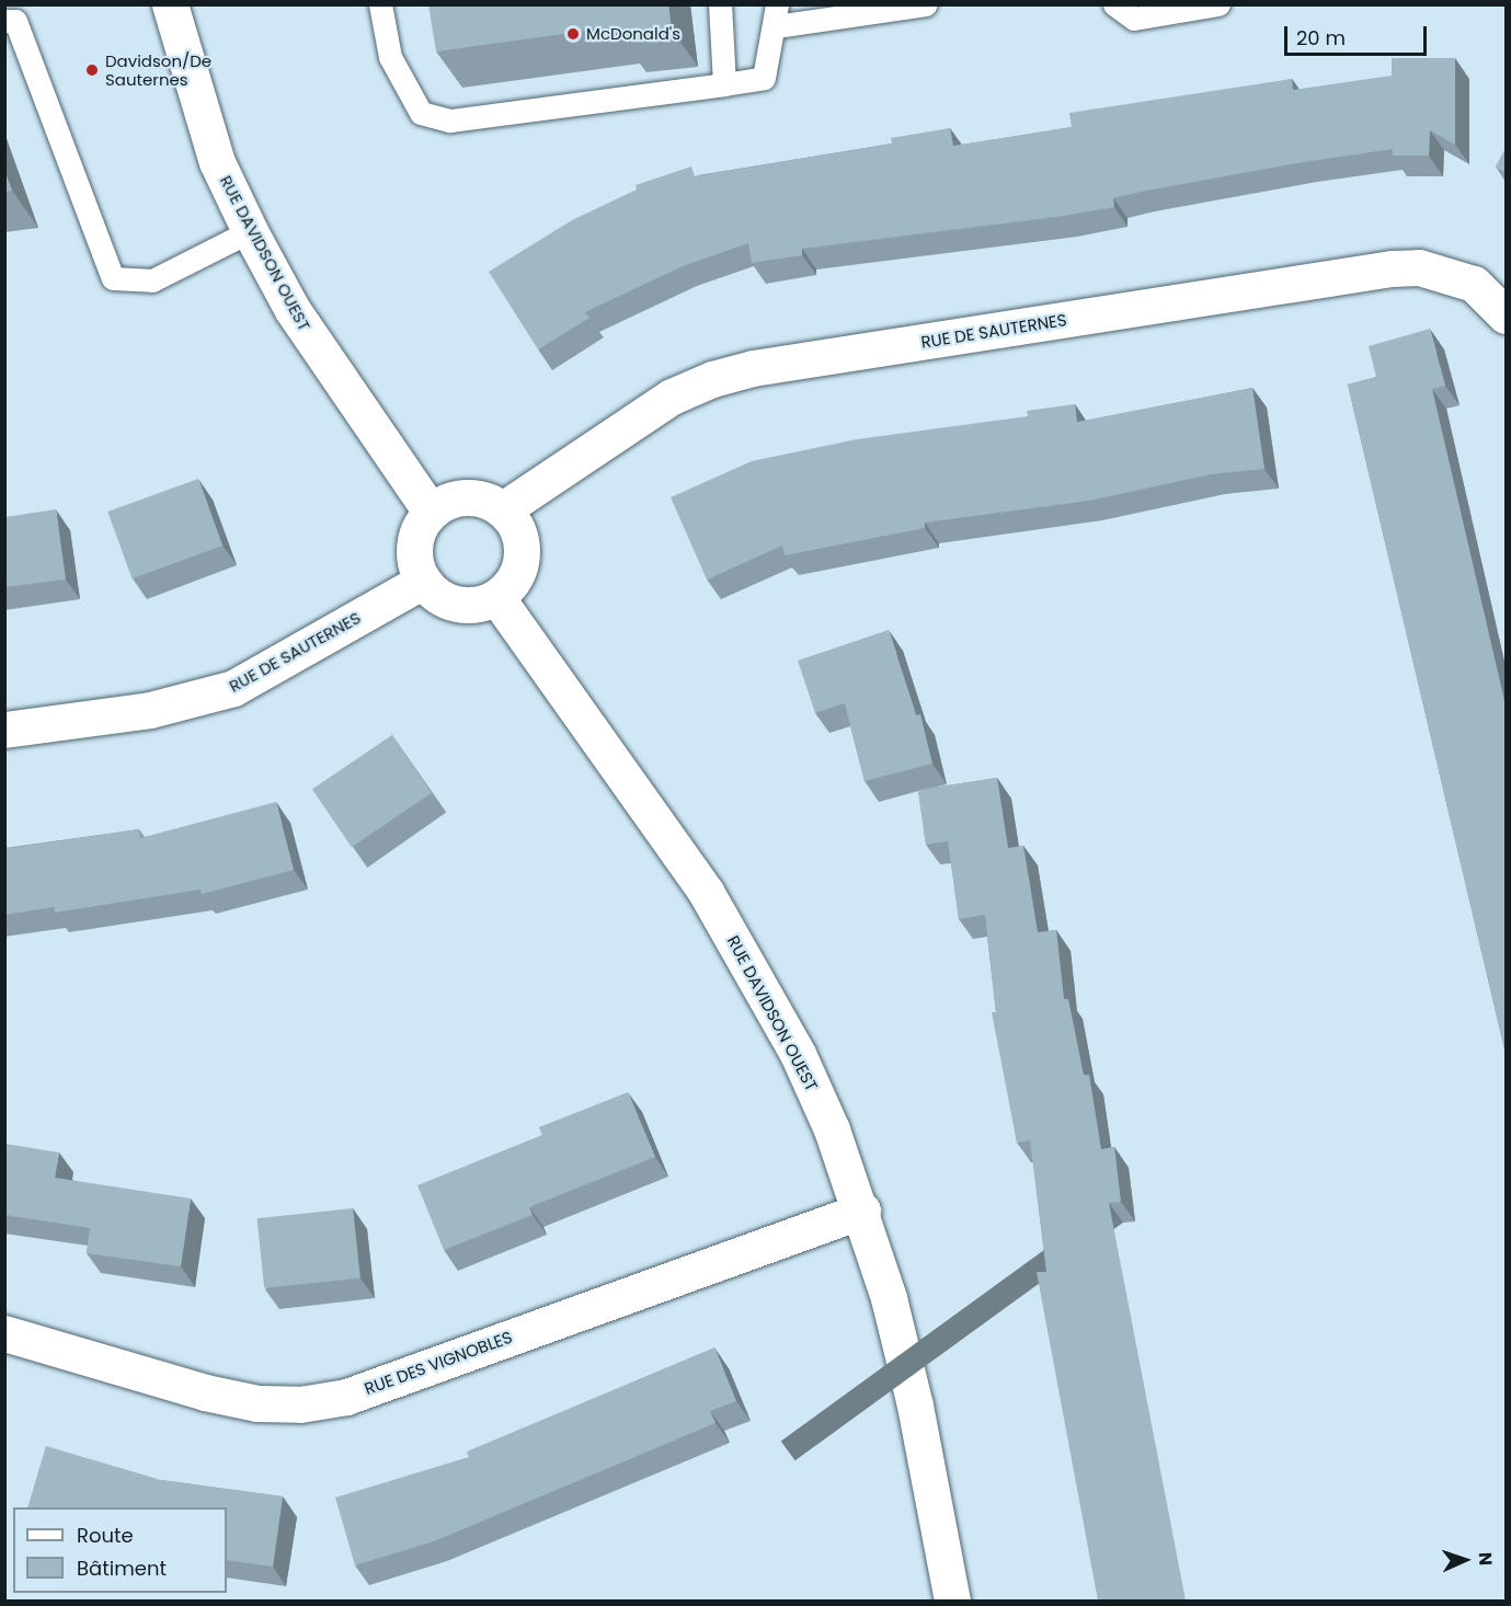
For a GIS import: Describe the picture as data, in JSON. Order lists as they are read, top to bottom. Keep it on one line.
{"streets":{"street":["RUE DAVIDSON OUEST","RUE DE SAUTERNES","RUE DES VIGNOBLES"]},"crossings":[["RUE DAVIDSON OUEST","RUE DE SAUTERNES"],["RUE DAVIDSON OUEST","RUE DES VIGNOBLES"]],"places":["McDonald's","Davidson/De Sauternes"],"legend":["Route","Bâtiment"],"scale_bar":"20 m","north":"right"}
